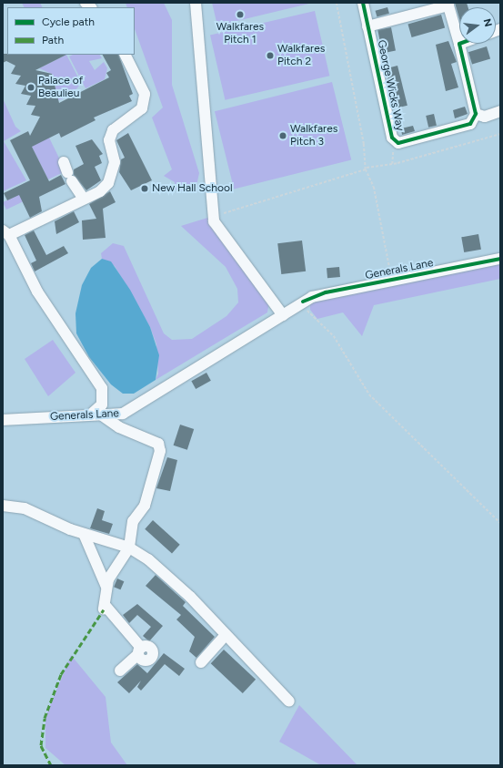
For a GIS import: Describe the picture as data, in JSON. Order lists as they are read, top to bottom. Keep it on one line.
{"streets":{"street":["George Wicks Way","Generals Lane"]},"places":["Walkfares Pitch 1","Walkfares Pitch 2","Palace of Beaulieu","Walkfares Pitch 3","New Hall School"],"legend":["Cycle path","Path"],"north":"right"}
